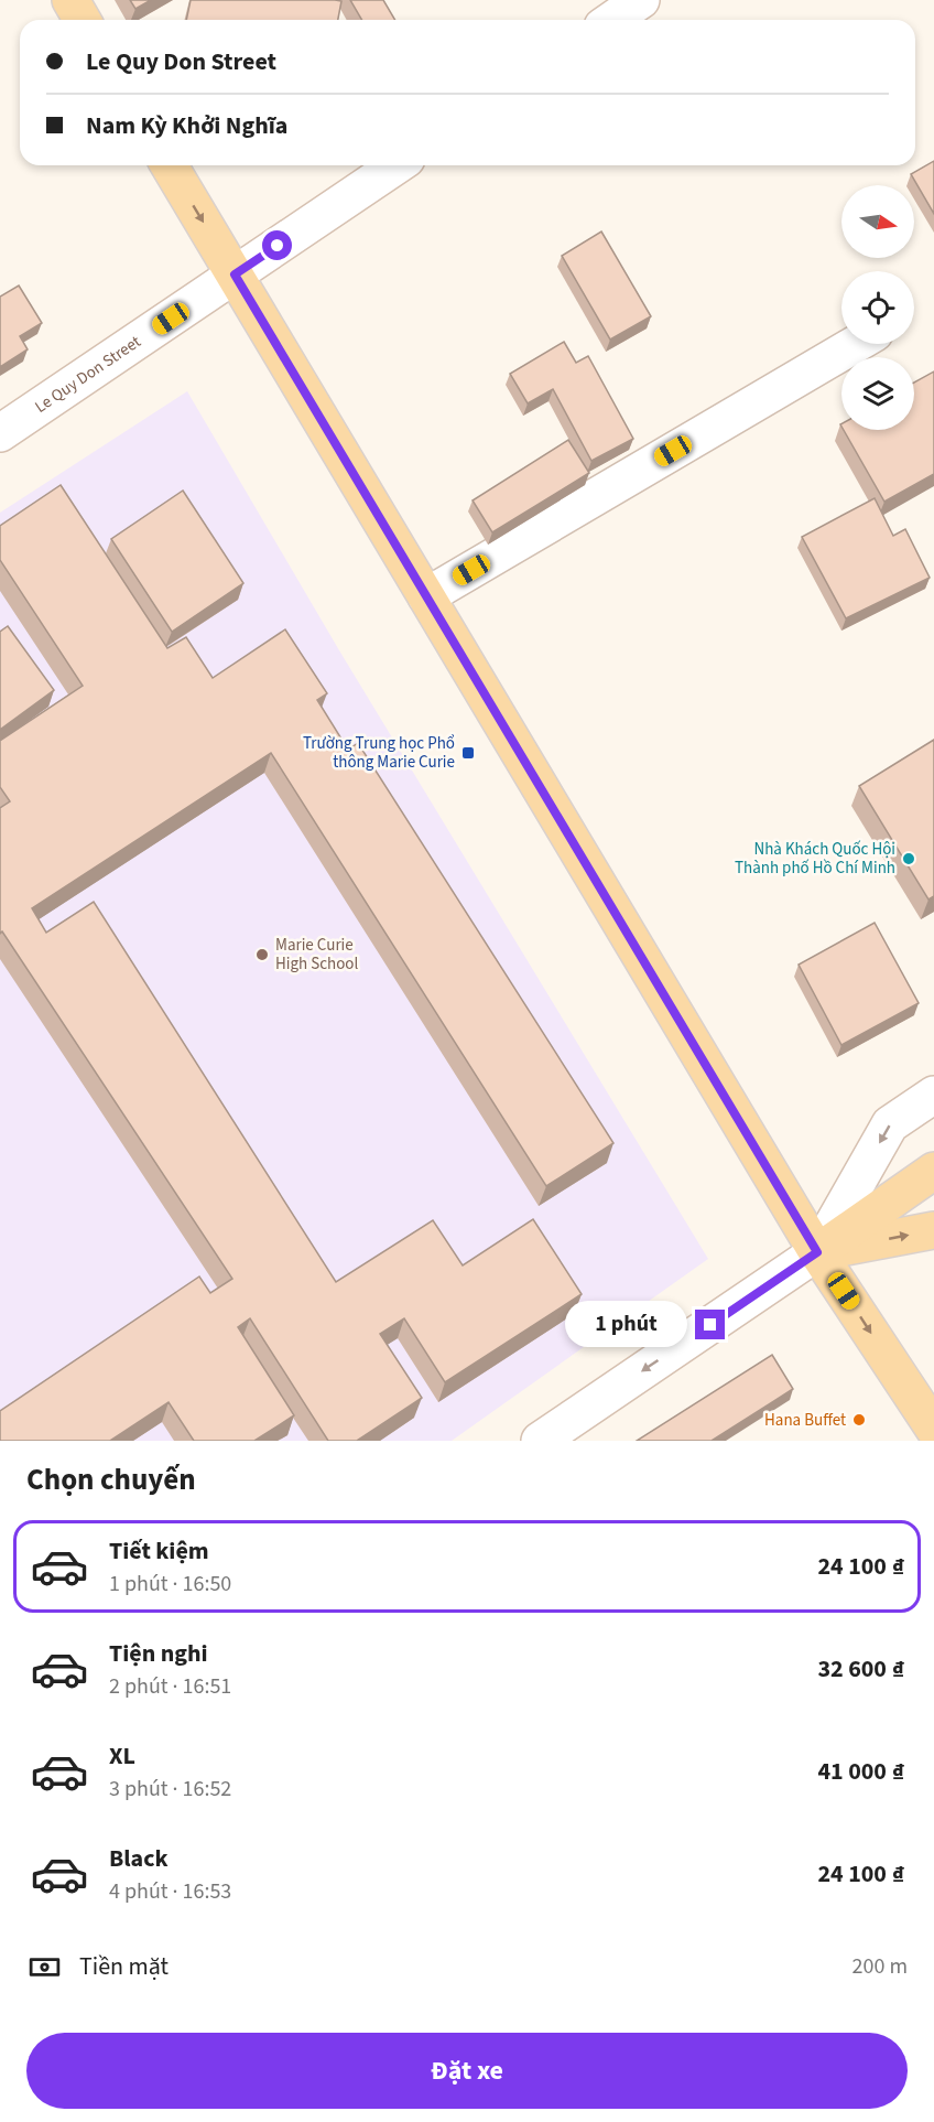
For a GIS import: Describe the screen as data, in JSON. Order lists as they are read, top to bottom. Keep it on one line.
{"streets":{"street":["Le Quy Don Street"]},"places":{"transit":["Trường Trung học Phổ thông Marie Curie"],"other":["Nhà Khách Quốc Hội Thành phố Hồ Chí Minh","Marie Curie High School","Hana Buffet"]},"north":"right","page":{"banner":["Le Quy Don Street","Nam Kỳ Khởi Nghĩa"],"bubble":"1 phút","heading":"Chọn chuyến","list":[{"name":"Tiết kiệm","note":"1 phút · 16:50","value":"24 100 ₫"},{"name":"Tiện nghi","note":"2 phút · 16:51","value":"32 600 ₫"},{"name":"XL","note":"3 phút · 16:52","value":"41 000 ₫"},{"name":"Black","note":"4 phút · 16:53","value":"24 100 ₫"}],"pay":["Tiền mặt","200 m"],"buttons":"Đặt xe"}}
